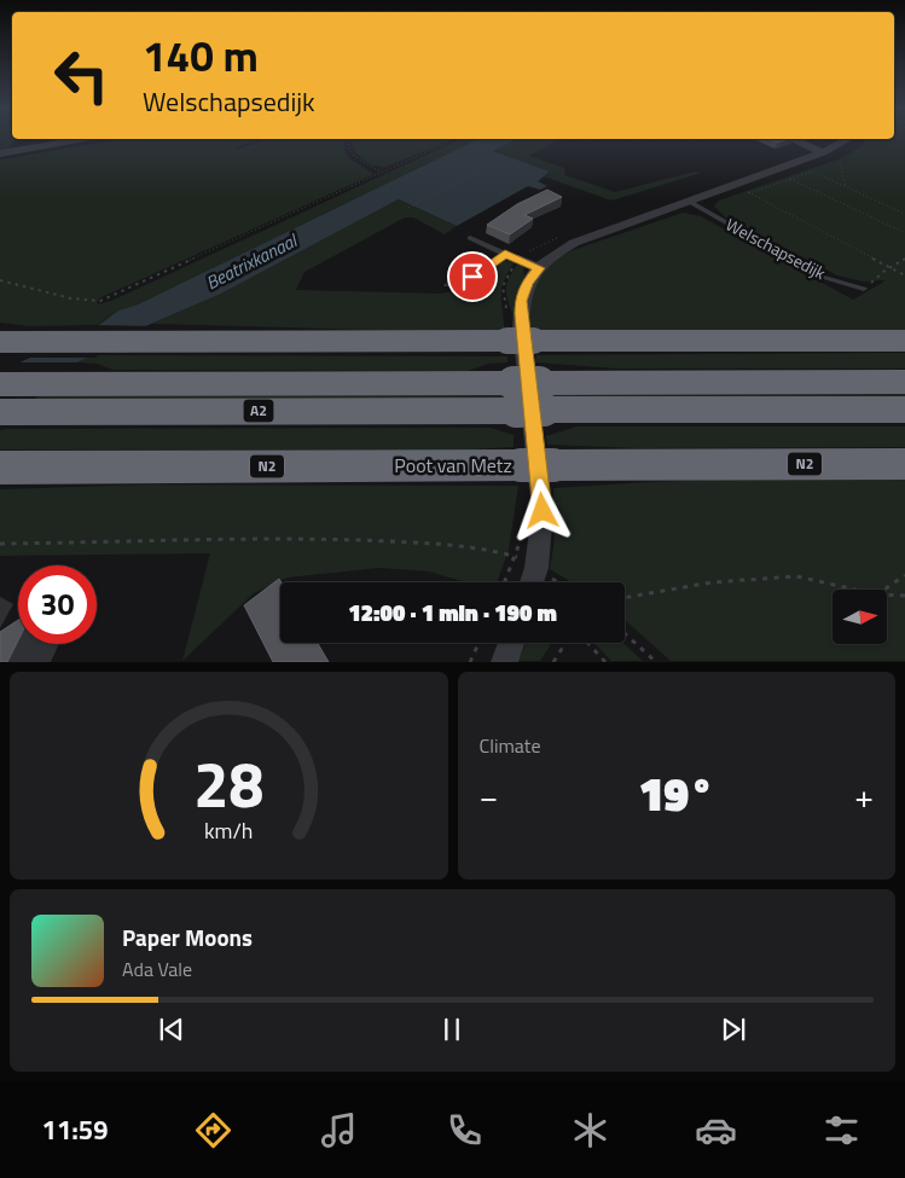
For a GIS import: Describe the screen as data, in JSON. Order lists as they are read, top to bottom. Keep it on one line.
{"streets":{"highway":["A2","N2","Poot van Metz"],"lane":["Welschapsedijk"]},"water":["Beatrixkanaal"],"north":"right","page":{"turn":["140 m","Welschapsedijk"],"limit":"30","trip":"12:00 · 1 min · 190 m","tile":"Climate","heat":["−","19°","+"],"song":["Paper Moons","Ada Vale"],"tabs":"11:59","gauge":["28","km/h"]}}
